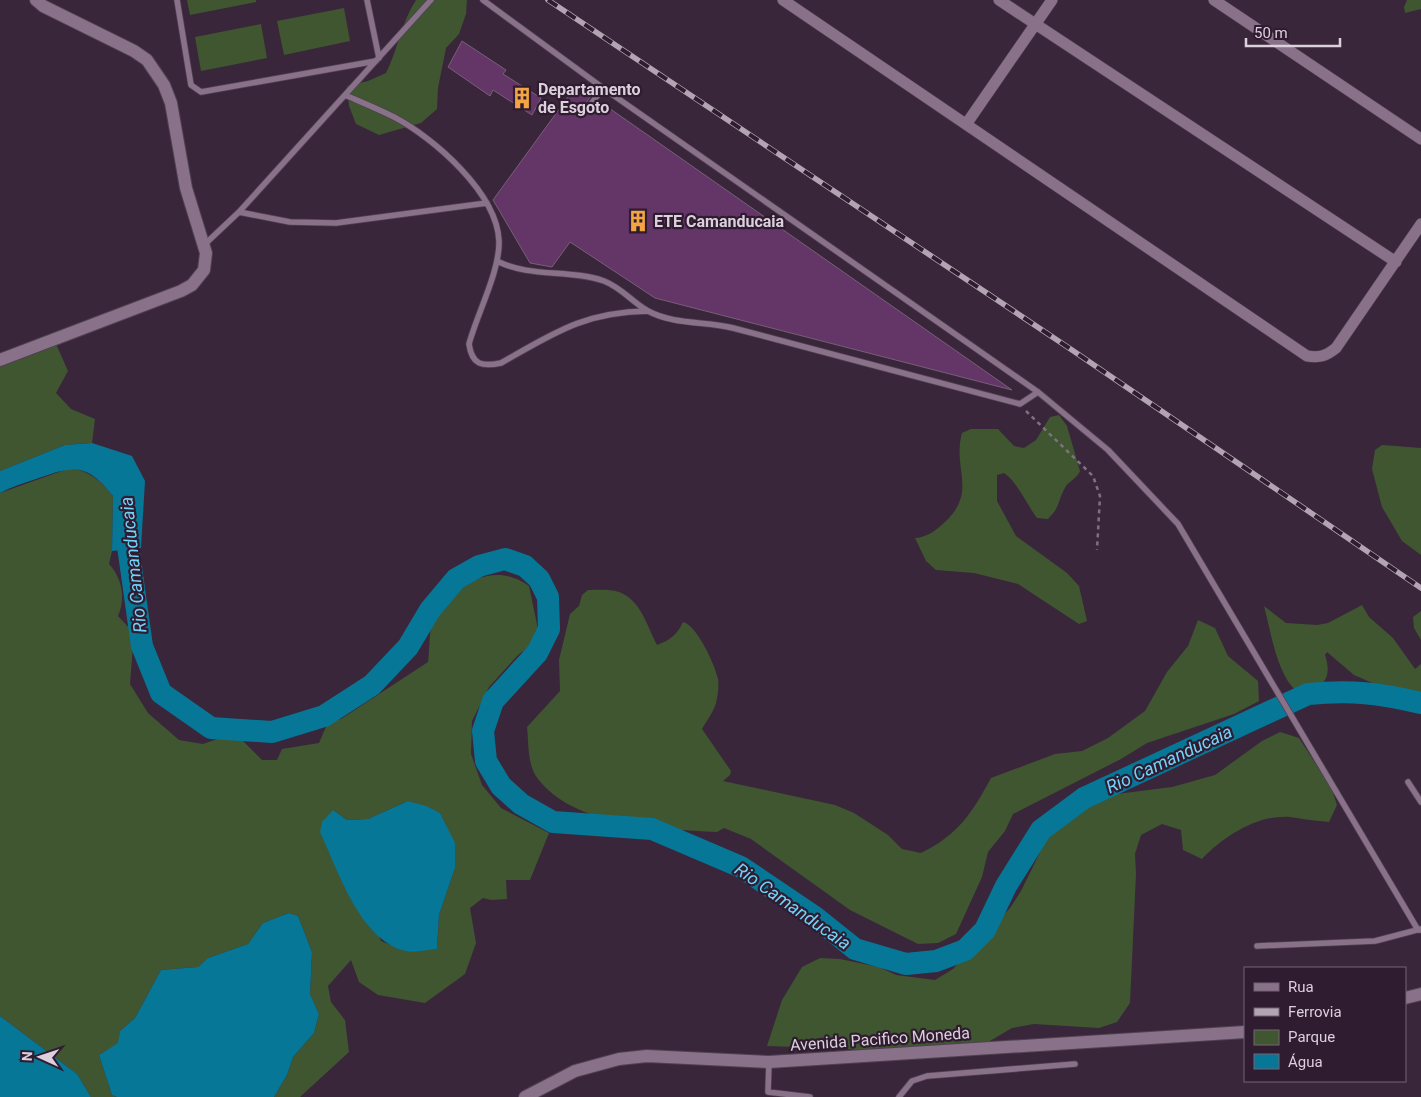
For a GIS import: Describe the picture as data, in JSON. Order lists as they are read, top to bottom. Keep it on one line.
{"streets":{"street":["Avenida Pacifico Moneda"]},"water":["Rio Camanducaia"],"places":{"building":["Departamento de Esgoto","ETE Camanducaia"]},"legend":["Rua","Ferrovia","Parque","Água"],"scale_bar":"50 m","north":"left"}
